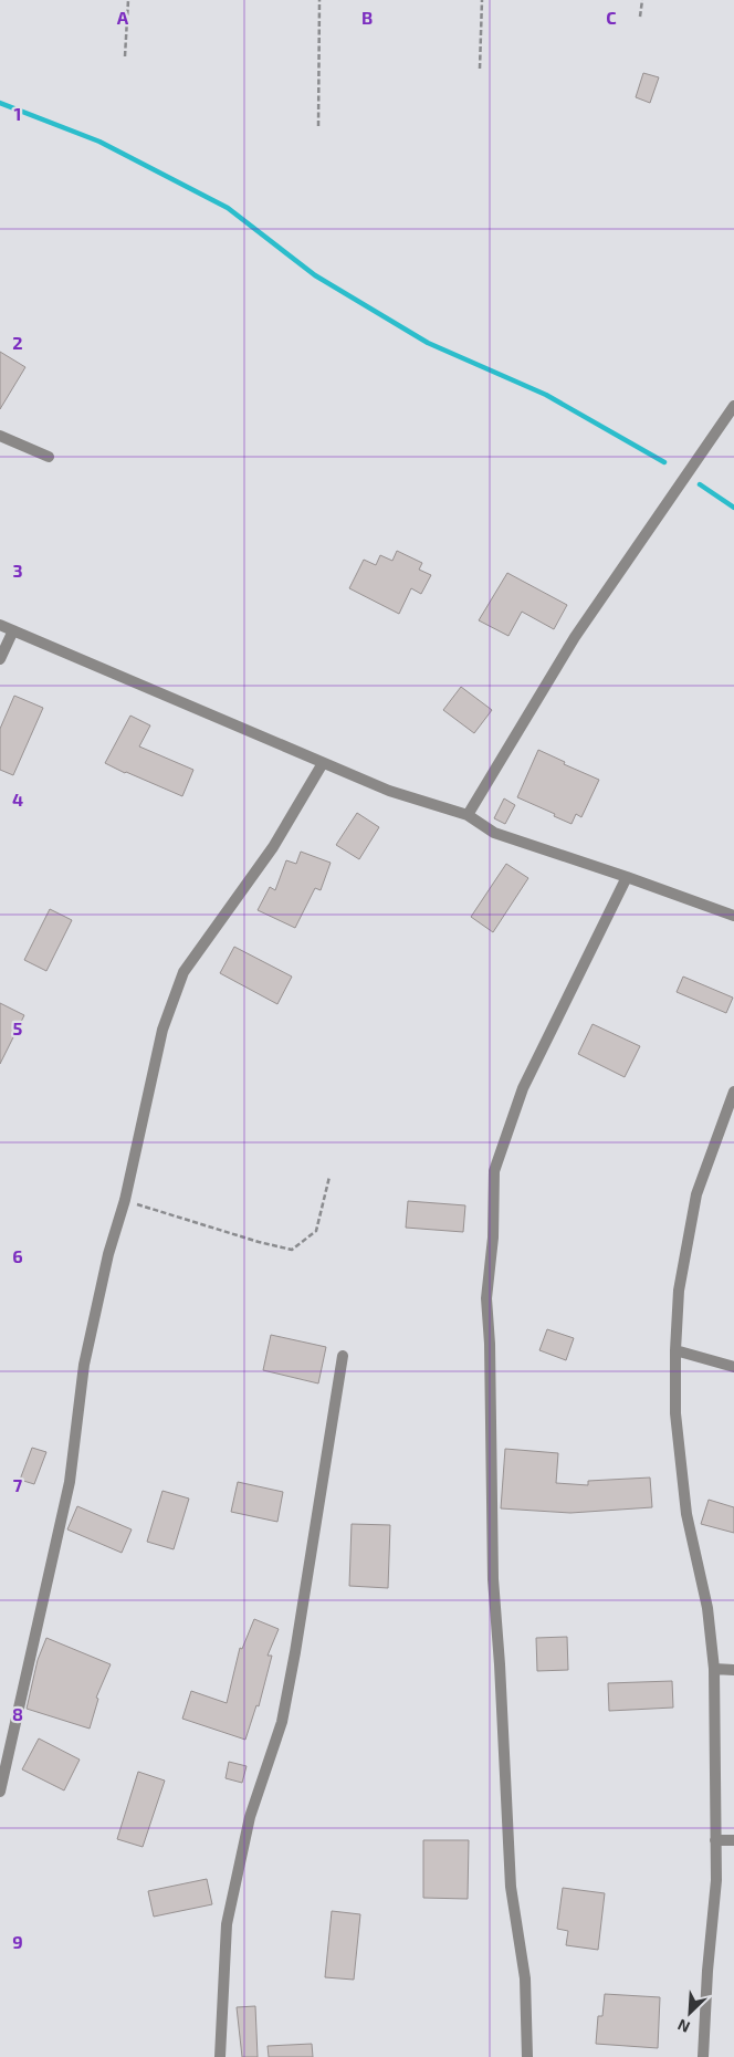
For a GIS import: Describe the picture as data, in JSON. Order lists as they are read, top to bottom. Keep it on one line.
{"north":"bottom left","grid":{"columns":["A","B","C"],"rows":["1","2","3","4","5","6","7","8","9"]}}
